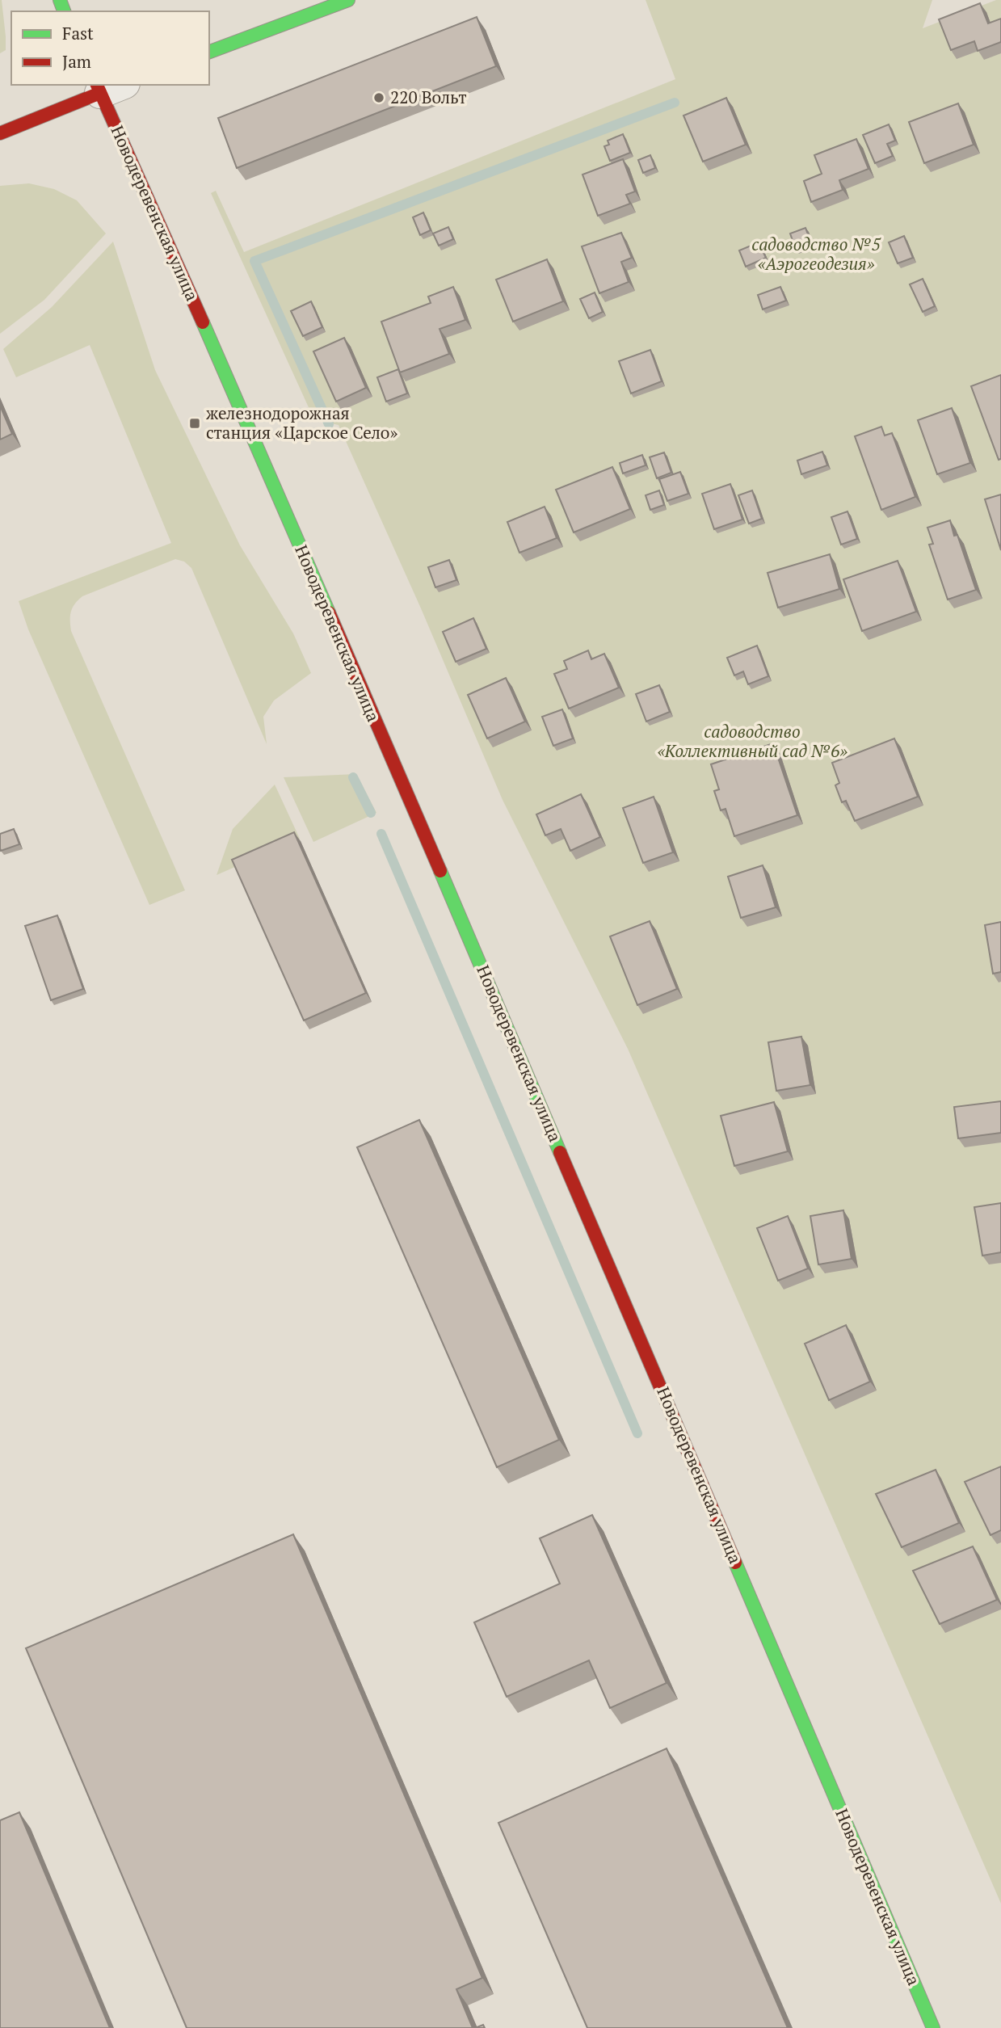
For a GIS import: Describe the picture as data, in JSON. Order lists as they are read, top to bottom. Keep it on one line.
{"streets":{"main road":["Новодеревенская улица"]},"parks":["садоводство №5 «Аэрогеодезия»","садоводство «Коллективный сад №6»"],"places":{"other":["220 Вольт"],"transit":["железнодорожная станция «Царское Село»"]},"legend":["Fast","Jam"]}
